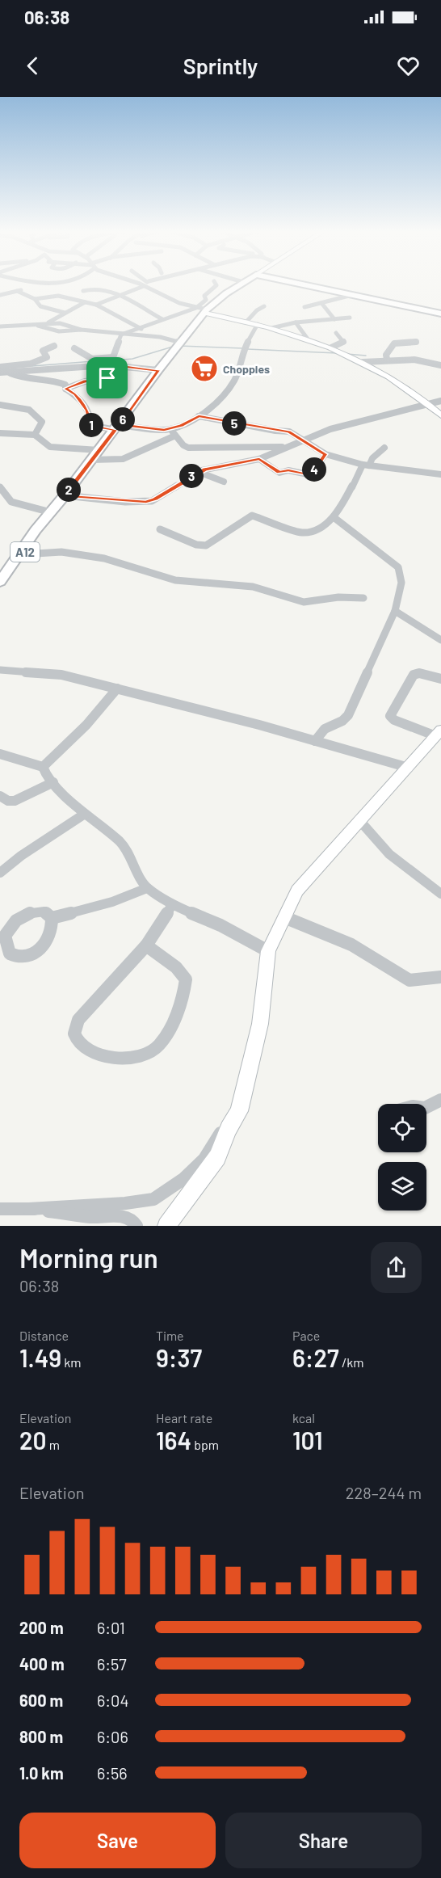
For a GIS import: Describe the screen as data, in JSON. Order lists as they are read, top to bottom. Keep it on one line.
{"streets":{"main road":["A12"]},"places":{"supermarket":["Choppies"]},"page":{"status":"06:38","header":"Sprintly","pins":["6","5","1","4","3","2"],"heading":["Morning run","06:38"],"stats":[["Distance","1.49 km"],["Time","9:37"],["Pace","6:27 /km"],["Elevation","20 m"],["Heart rate","164 bpm"],["kcal","101"]],"chart":["Elevation","228–244 m"],"list":[{"name":"200 m","note":"6:01"},{"name":"400 m","note":"6:57"},{"name":"600 m","note":"6:04"},{"name":"800 m","note":"6:06"},{"name":"1.0 km","note":"6:56"}],"buttons":["Save","Share"]}}
